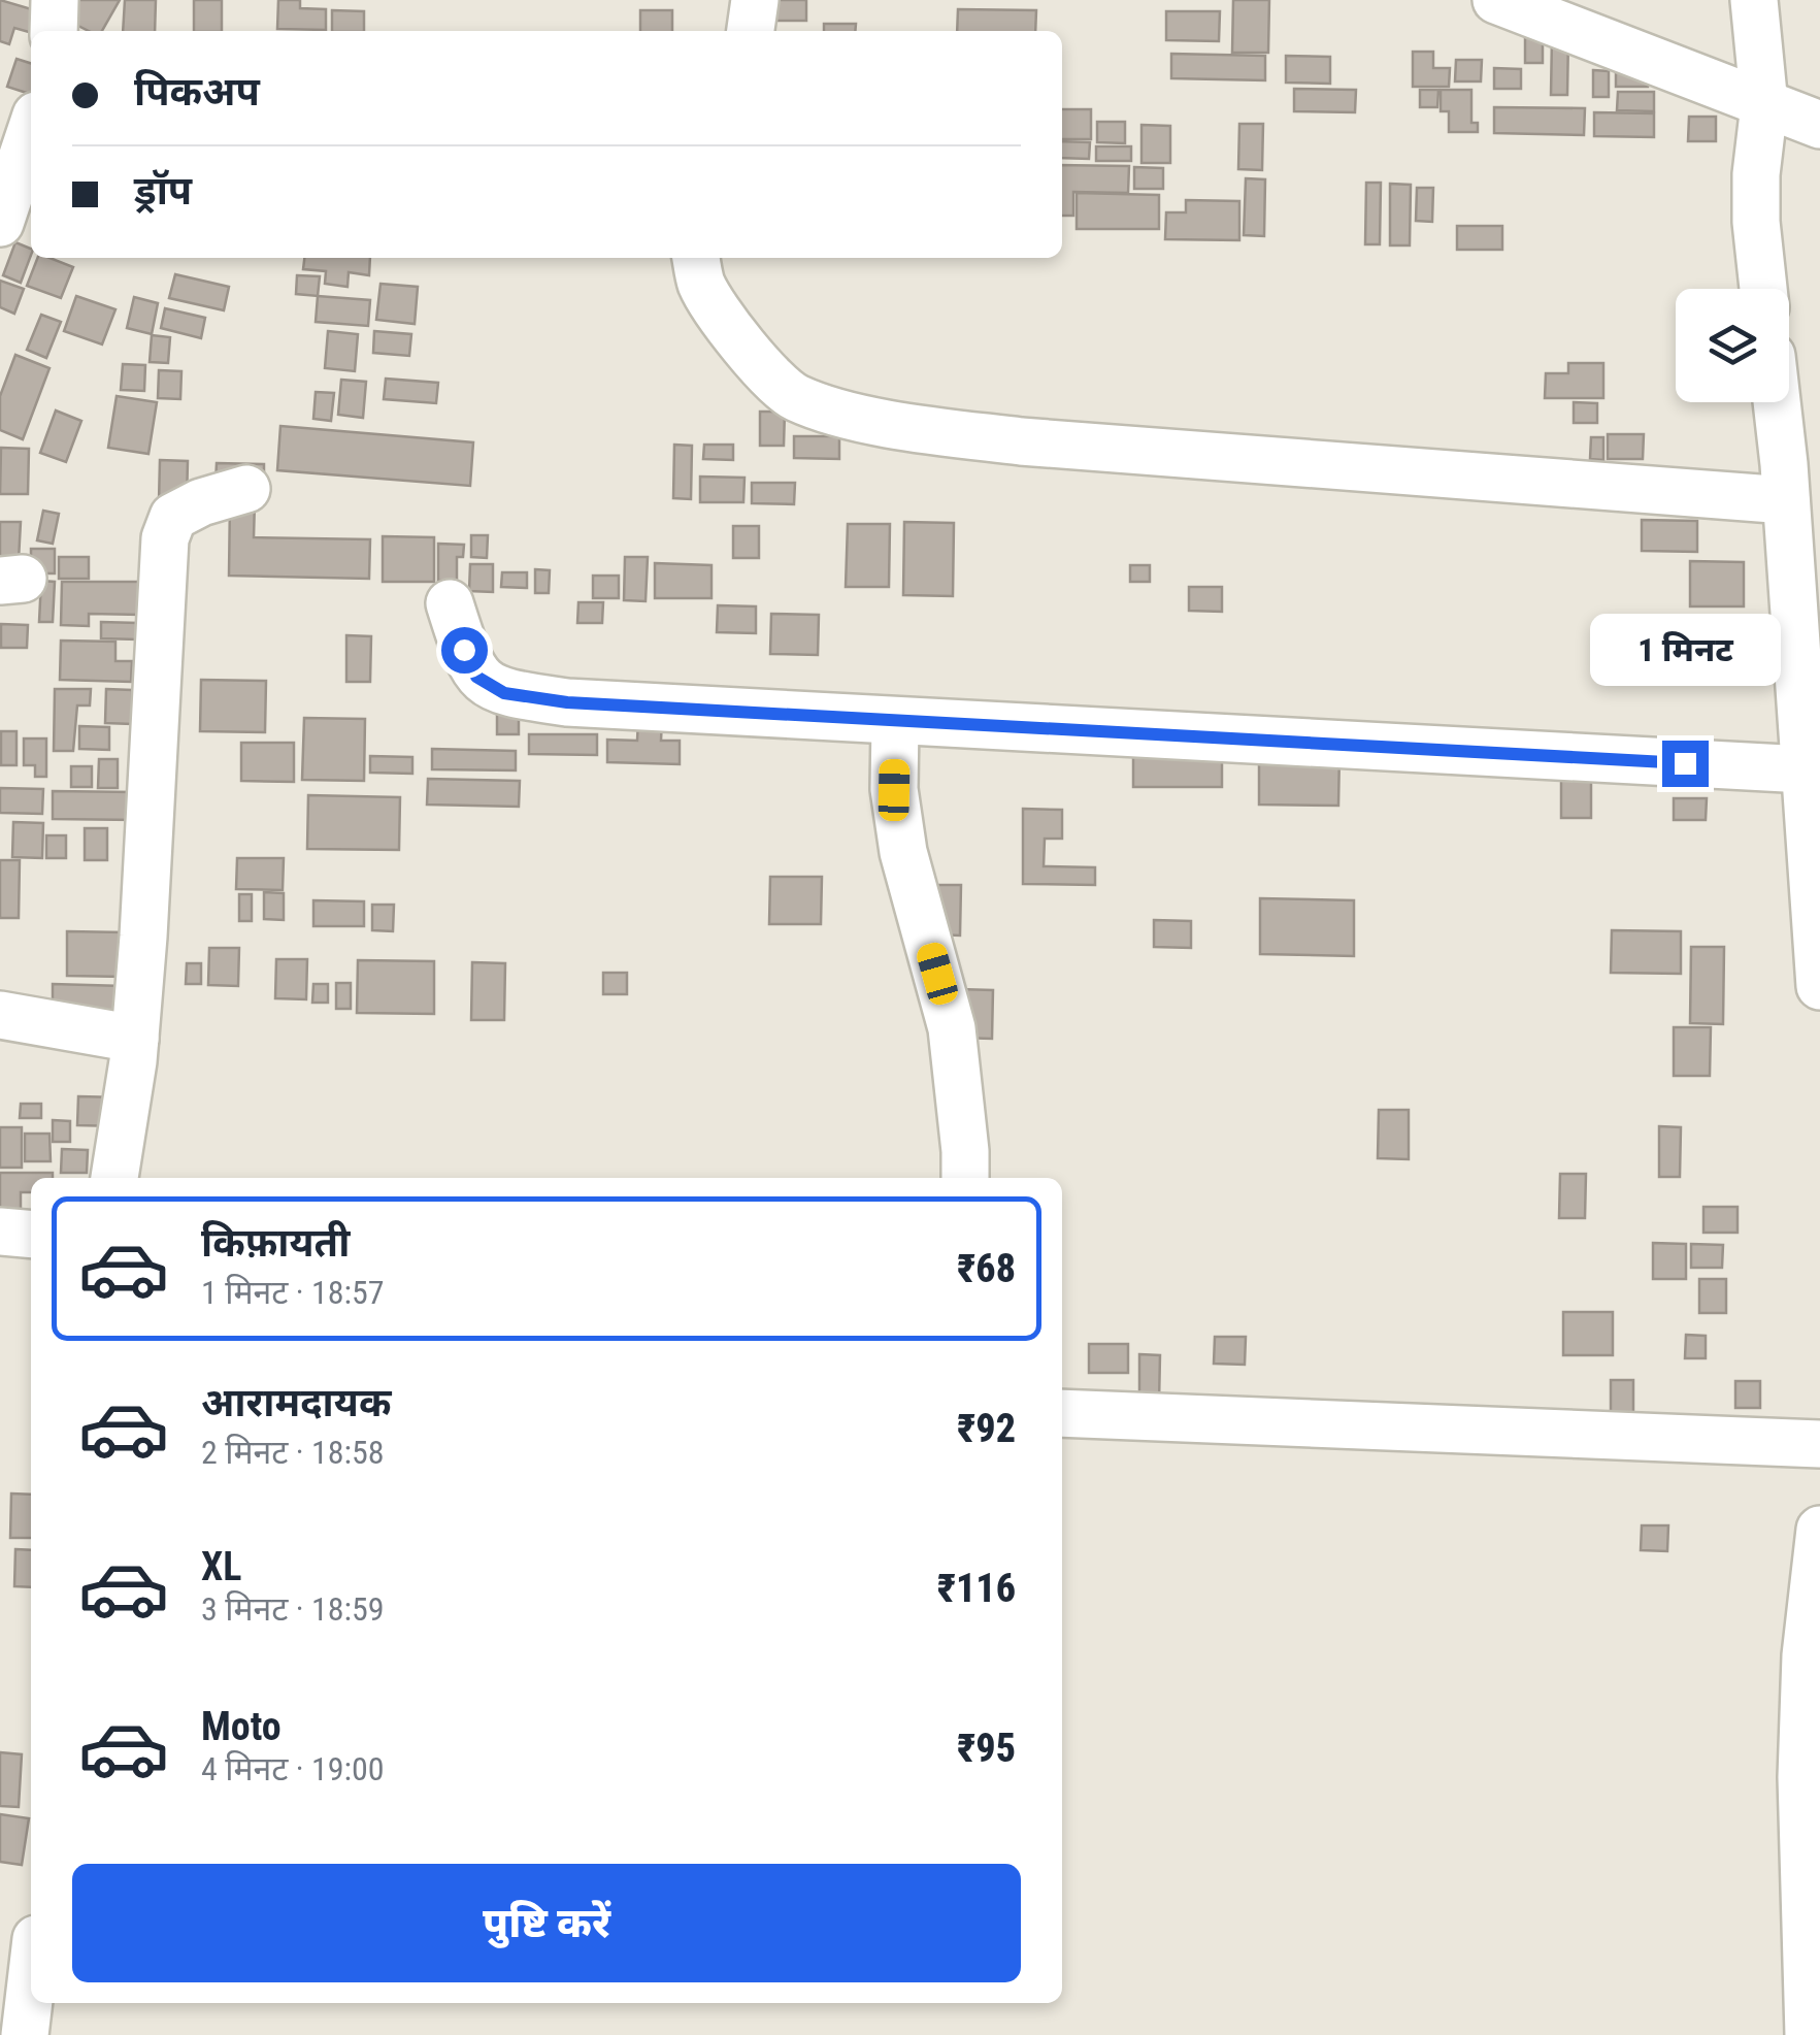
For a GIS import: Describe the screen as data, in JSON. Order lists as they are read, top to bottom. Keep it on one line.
{"page":{"banner":["पिकअप","ड्रॉप"],"bubble":"1 मिनट","list":[{"name":"किफ़ायती","note":"1 मिनट · 18:57","value":"₹68"},{"name":"आरामदायक","note":"2 मिनट · 18:58","value":"₹92"},{"name":"XL","note":"3 मिनट · 18:59","value":"₹116"},{"name":"Moto","note":"4 मिनट · 19:00","value":"₹95"}],"buttons":"पुष्टि करें"}}
